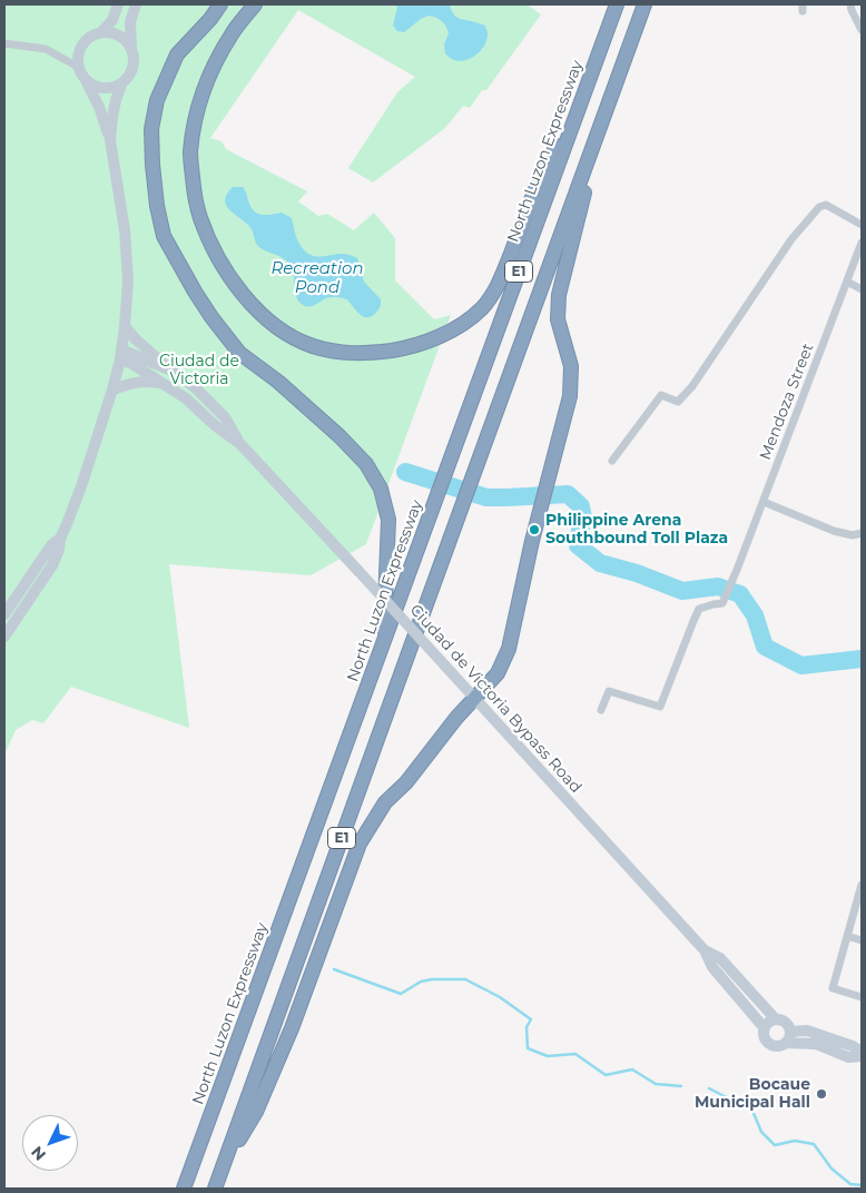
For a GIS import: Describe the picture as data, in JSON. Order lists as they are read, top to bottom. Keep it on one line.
{"streets":{"highway":["North Luzon Expressway","E1"],"main road":["Ciudad de Victoria Bypass Road"],"street":["Mendoza Street"]},"water":["Recreation Pond"],"parks":["Ciudad de Victoria"],"places":["Philippine Arena Southbound Toll Plaza","Bocaue Municipal Hall"],"north":"bottom left"}
